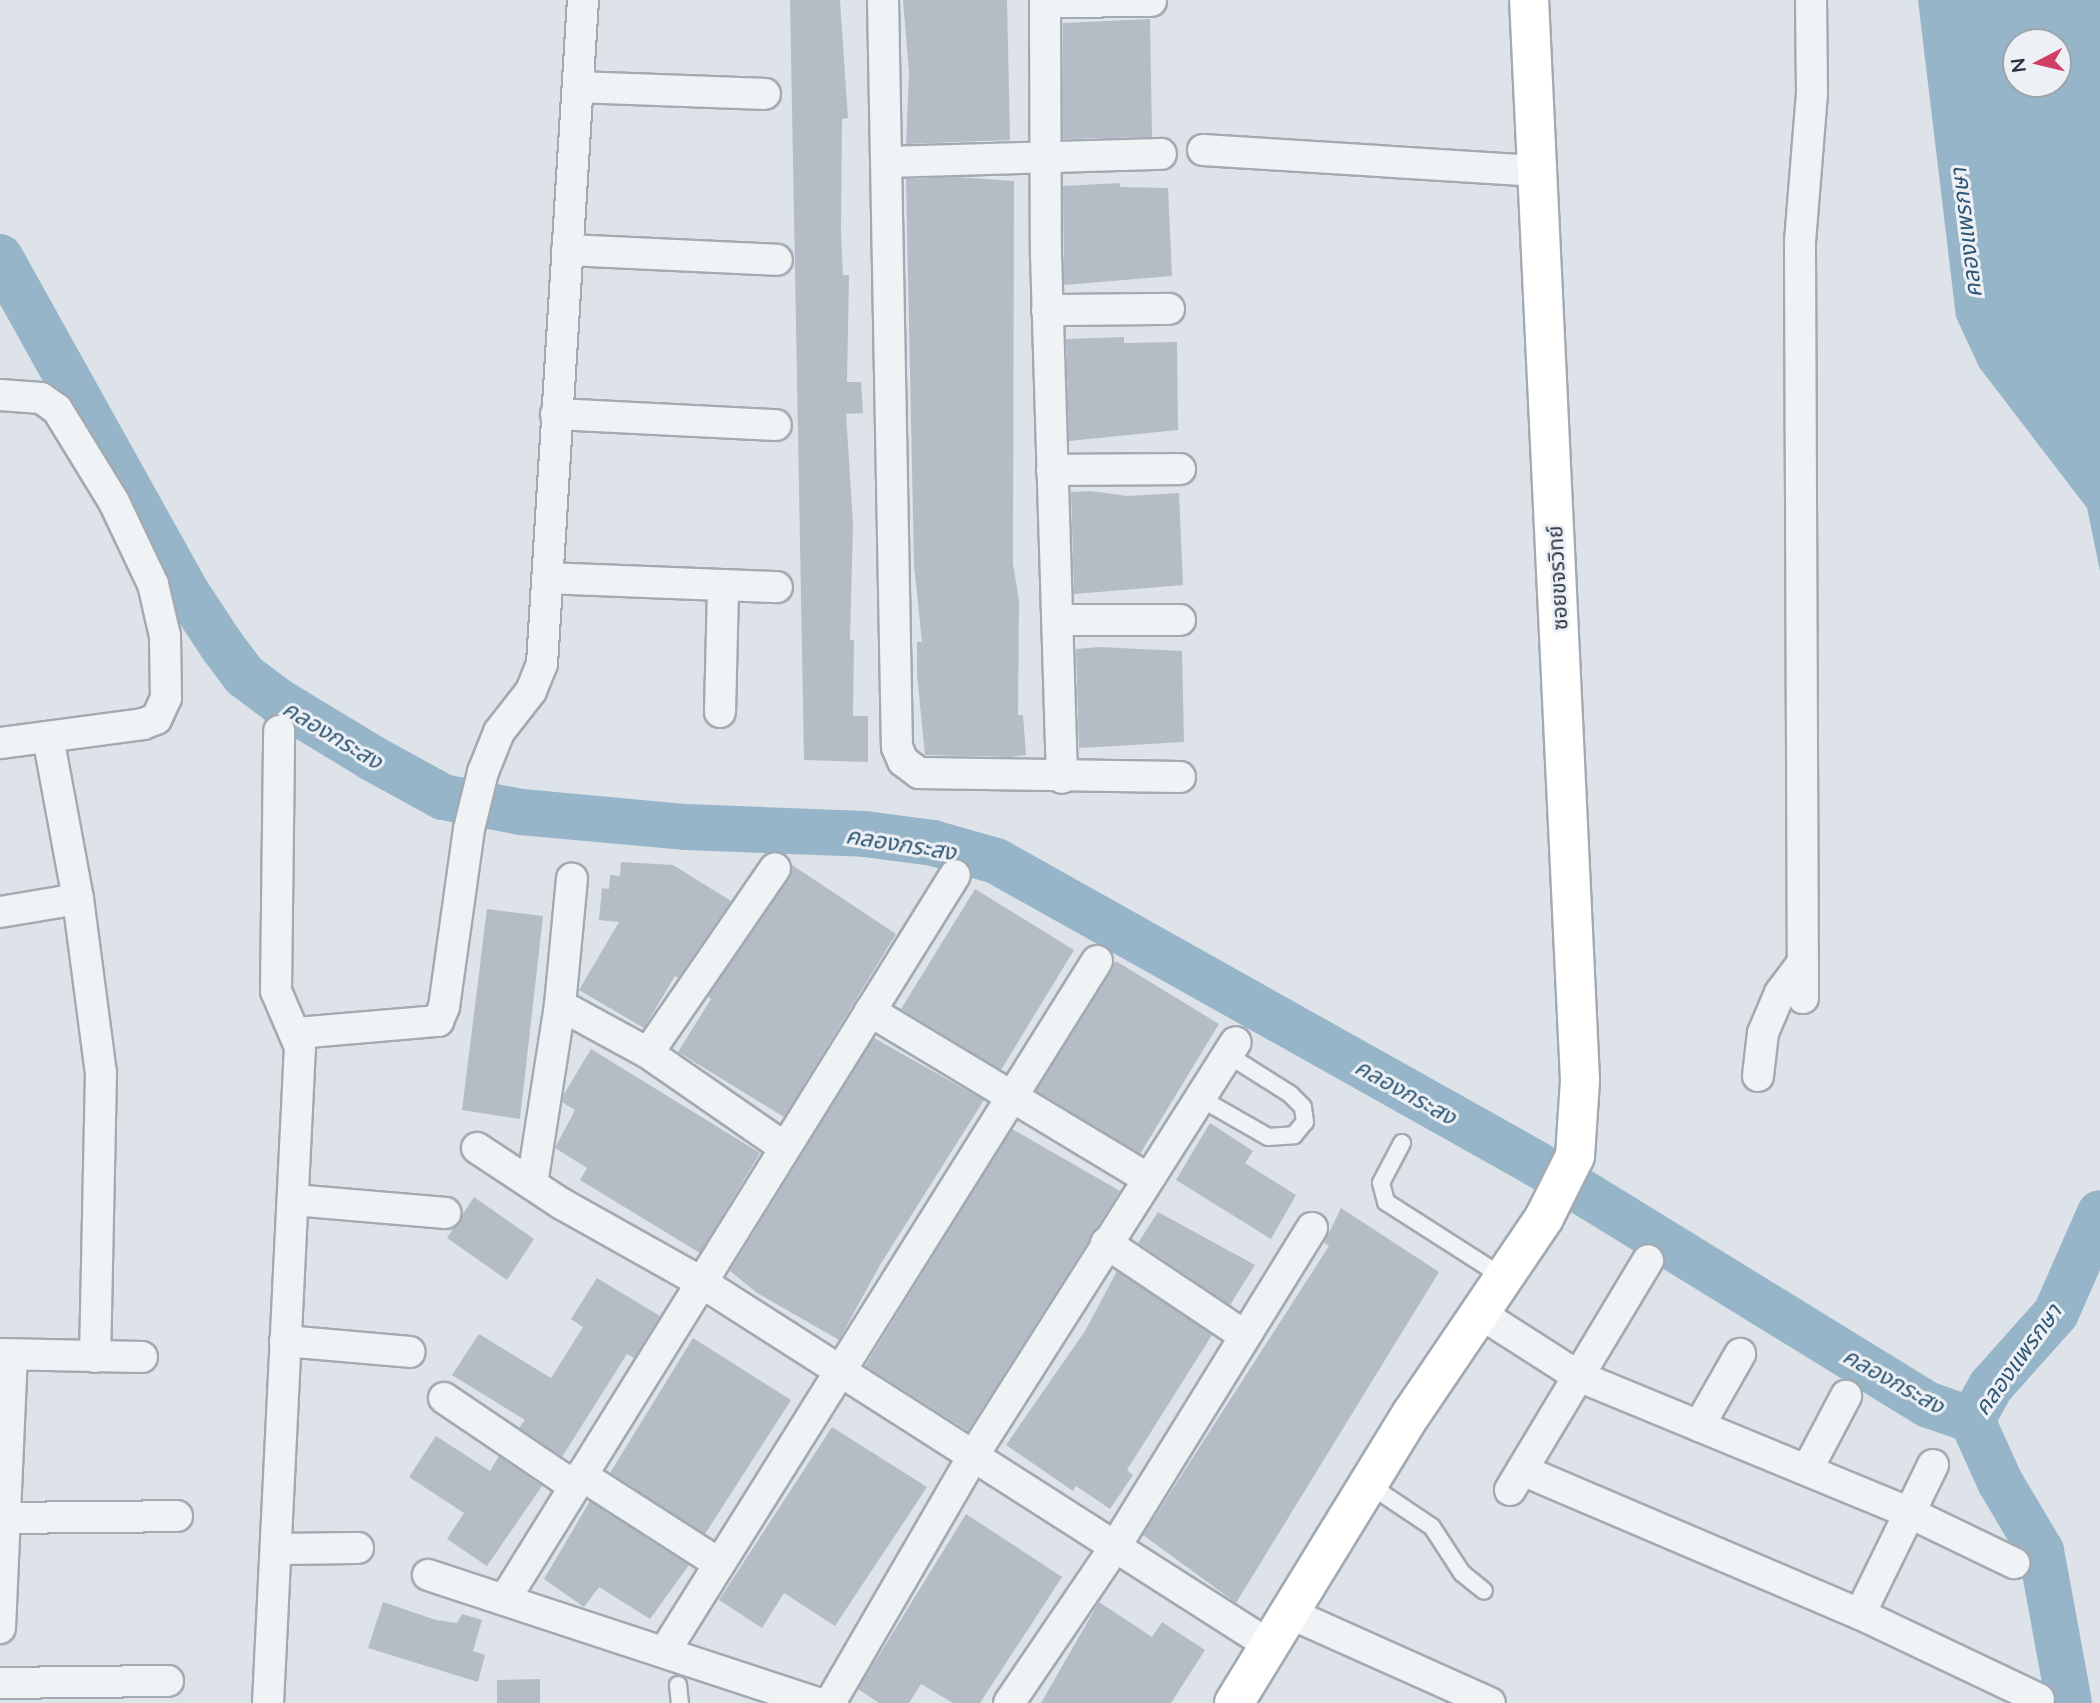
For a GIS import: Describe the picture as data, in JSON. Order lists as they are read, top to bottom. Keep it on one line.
{"streets":{"street":["ซอยขจรวิทย์"]},"water":["คลองแพรกษา","คลองกระสง"],"north":"left"}
